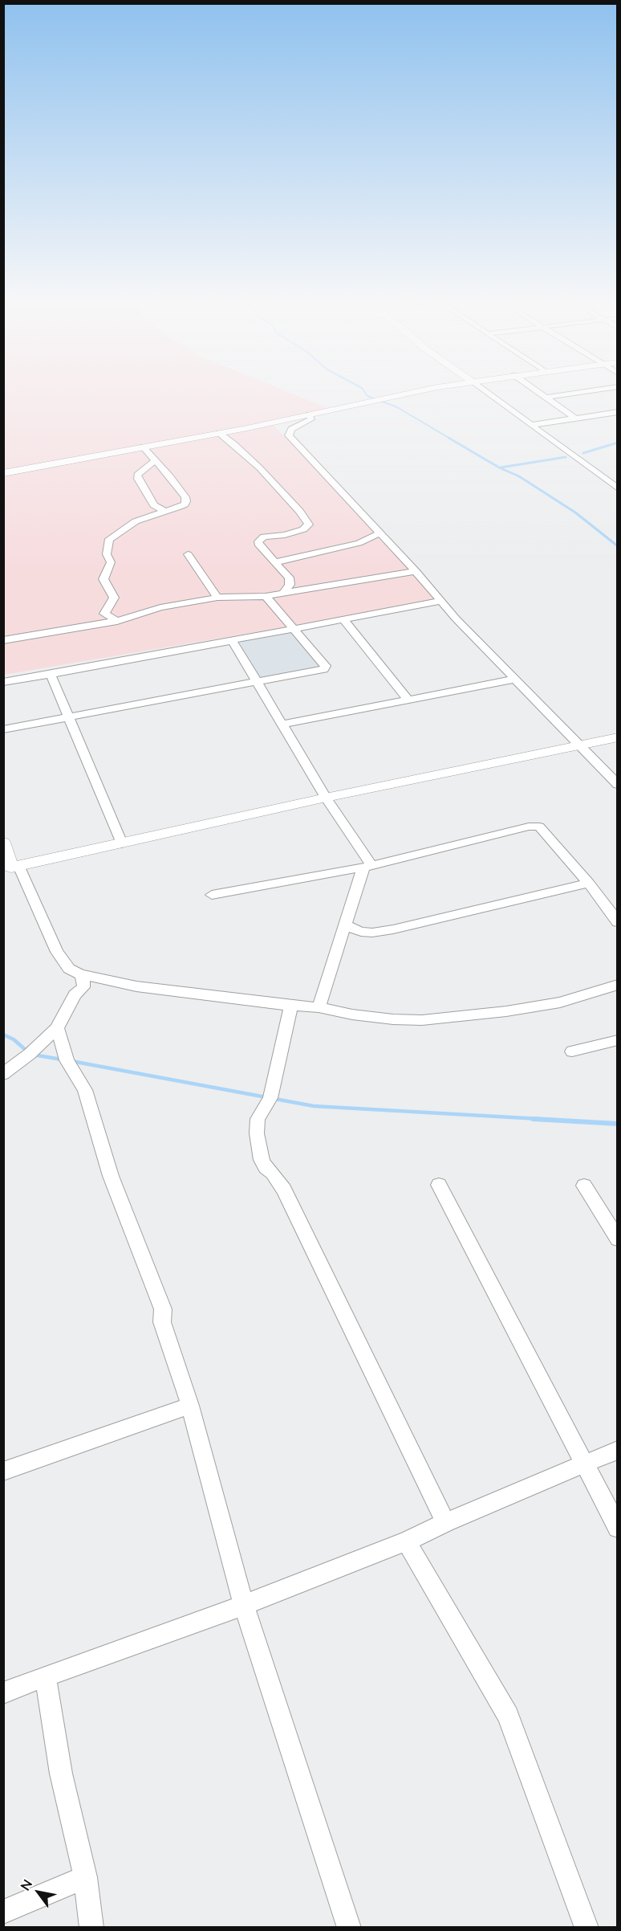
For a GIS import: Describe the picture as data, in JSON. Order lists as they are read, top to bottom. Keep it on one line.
{"north":"top left"}
